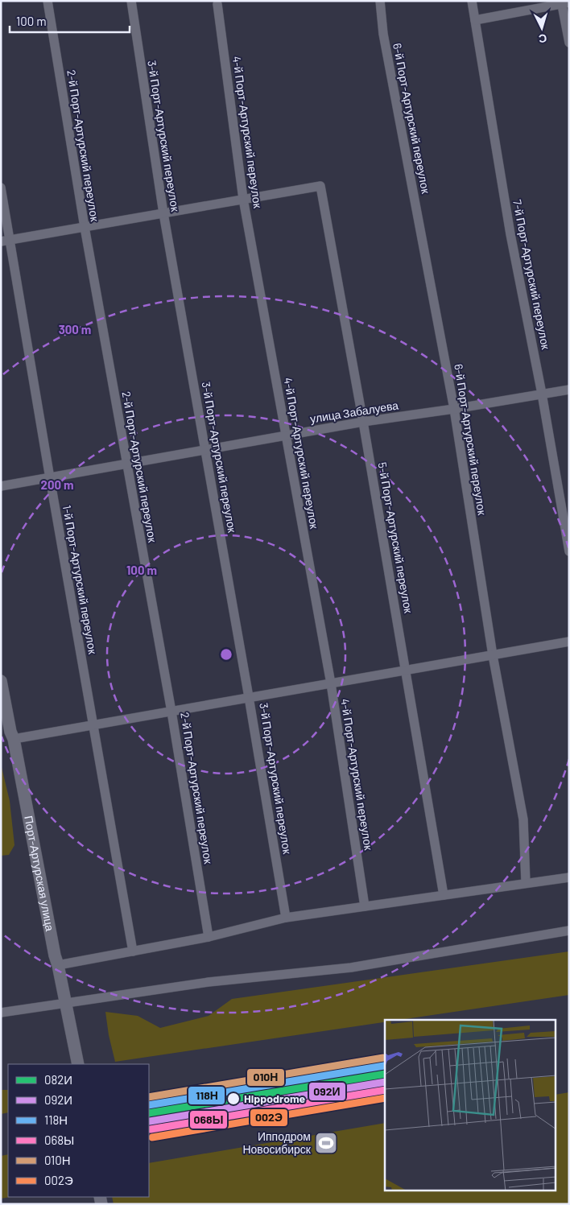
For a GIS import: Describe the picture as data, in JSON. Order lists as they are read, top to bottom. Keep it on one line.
{"streets":{"street":["6-й Порт-Артурский переулок","4-й Порт-Артурский переулок","3-й Порт-Артурский переулок","2-й Порт-Артурский переулок","7-й Порт-Артурский переулок","улица Забалуева","5-й Порт-Артурский переулок","1-й Порт-Артурский переулок","Порт-Артурская улица"]},"crossings":[["6-й Порт-Артурский переулок","улица Забалуева"],["4-й Порт-Артурский переулок","улица Забалуева"],["4-й Порт-Артурский переулок","5-й Порт-Артурский переулок"],["3-й Порт-Артурский переулок","улица Забалуева"],["2-й Порт-Артурский переулок","улица Забалуева"],["7-й Порт-Артурский переулок","улица Забалуева"],["улица Забалуева","5-й Порт-Артурский переулок"],["улица Забалуева","1-й Порт-Артурский переулок"]],"places":{"other":["Hippodrome"],"sports":["Ипподром Новосибирск"]},"lines":["transit line 010Н","transit line 118Н","transit line 082И","transit line 092И","transit line 068Ы","transit line 002Э"],"legend":["082И","092И","118Н","068Ы","010Н","002Э"],"scale_bar":"100 m","north":"bottom","rings":["300 m","200 m","100 m"]}
